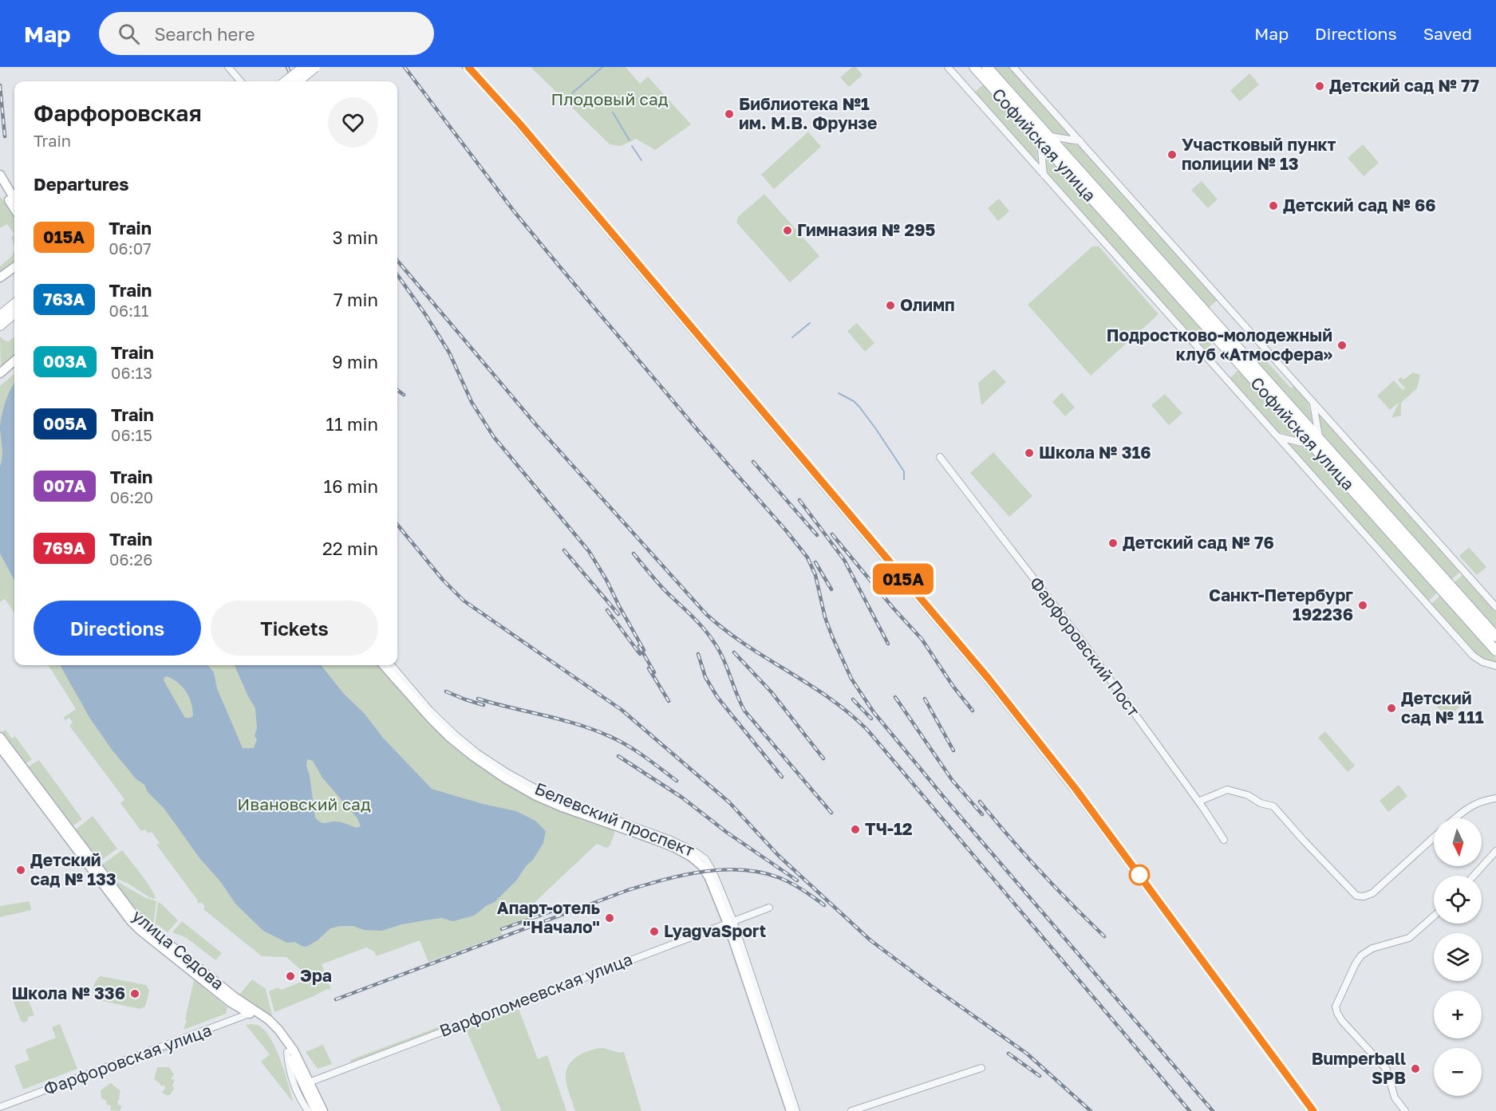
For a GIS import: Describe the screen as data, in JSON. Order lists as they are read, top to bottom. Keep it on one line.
{"streets":{"main road":["Софийская улица","Белевский проспект","улица Седова"],"street":["Фарфоровский Пост","Варфоломеевская улица","Фарфоровская улица"]},"crossings":[["Белевский проспект","Варфоломеевская улица"],["улица Седова","Варфоломеевская улица"],["улица Седова","Фарфоровская улица"]],"parks":["Плодовый сад","Ивановский сад"],"places":["Детский сад № 77","Библиотека №1 им. М.В. Фрунзе","Участковый пункт полиции № 13","Детский сад № 66","Гимназия № 295","Олимп","Подростково-молодежный клуб «Атмосфера»","Школа № 316","Детский сад № 76","Санкт-Петербург 192236","Детский сад № 111","ТЧ-12","Детский сад № 133","Апарт-отель \"Начало\"","LyagvaSport","Эра","Школа № 336","Bumperball SPB"],"north":"bottom","page":{"header":"Map","search":"Search here","nav":["Map","Directions","Saved"],"on_map":"015А","heading":[["Фарфоровская","Train"],"Departures"],"list":[{"mark":"015А","name":"Train","note":"06:07","value":"3 min"},{"mark":"763А","name":"Train","note":"06:11","value":"7 min"},{"mark":"003А","name":"Train","note":"06:13","value":"9 min"},{"mark":"005А","name":"Train","note":"06:15","value":"11 min"},{"mark":"007А","name":"Train","note":"06:20","value":"16 min"},{"mark":"769А","name":"Train","note":"06:26","value":"22 min"}],"buttons":["Directions","Tickets"],"map_buttons":["+","−"]}}
